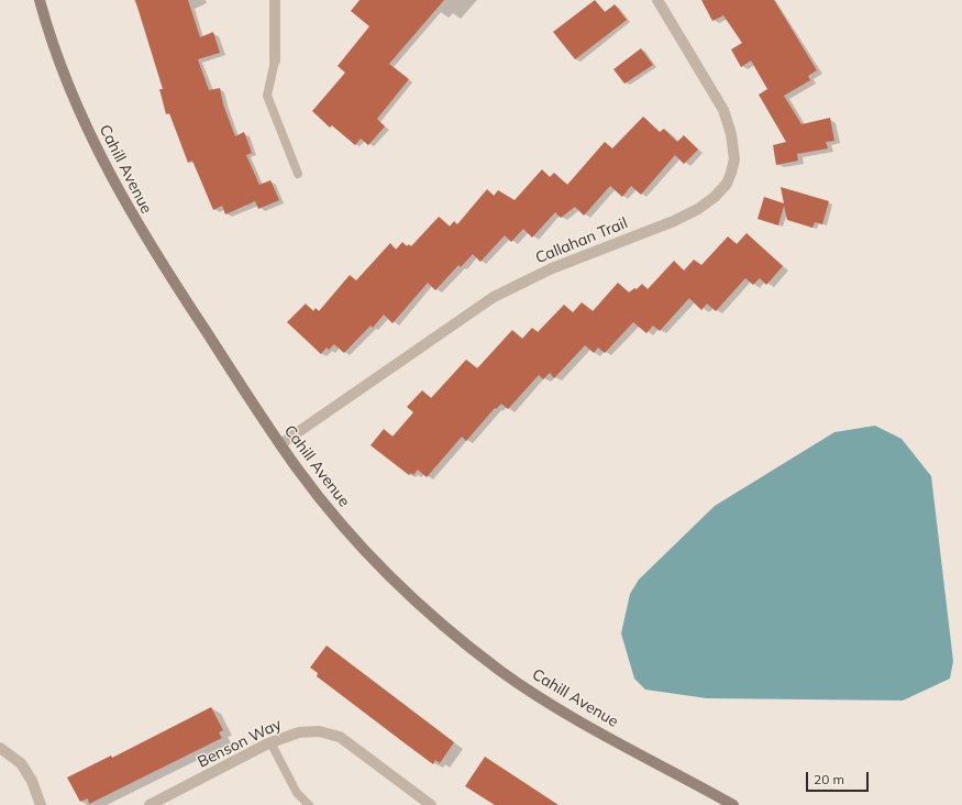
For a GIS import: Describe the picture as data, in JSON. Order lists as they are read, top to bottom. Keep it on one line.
{"streets":{"street":["Cahill Avenue","Callahan Trail","Benson Way"]},"crossings":[["Cahill Avenue","Callahan Trail"]],"scale_bar":"20 m"}
